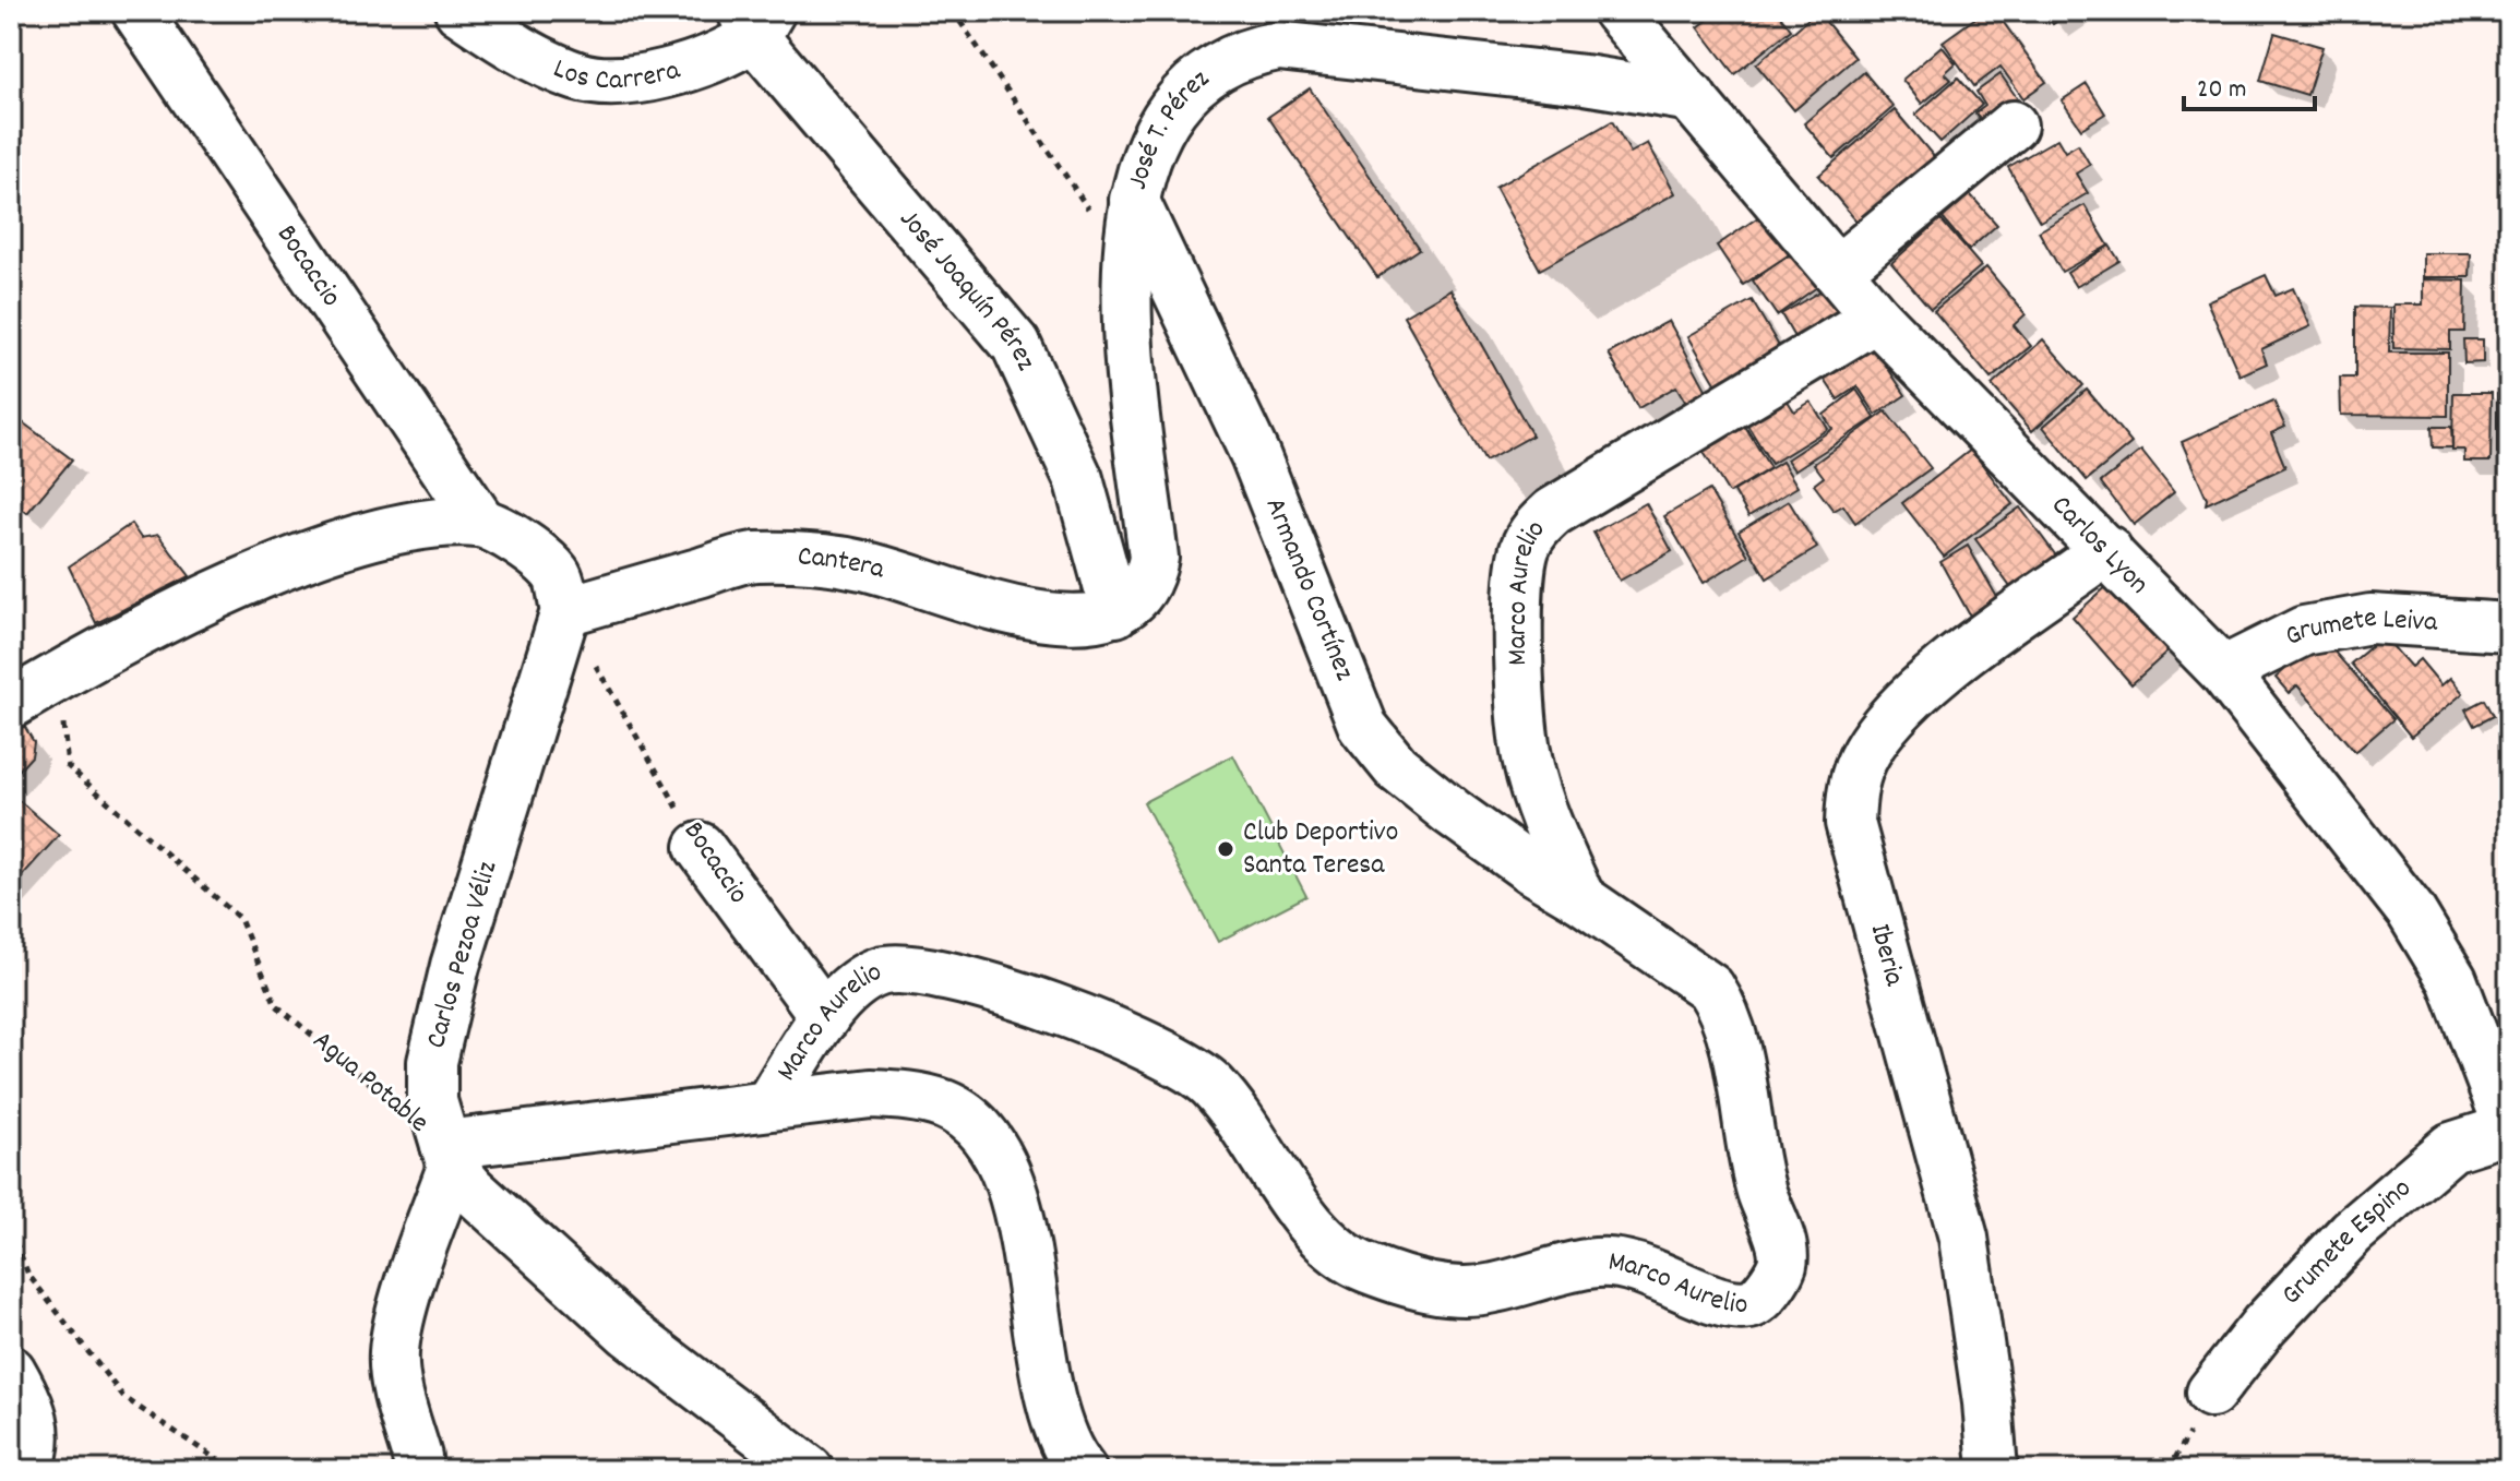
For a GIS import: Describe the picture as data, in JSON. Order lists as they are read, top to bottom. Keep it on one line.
{"streets":{"street":["Los Carrera","José T. Pérez","Bocaccio","José Joaquín Pérez","Carlos Lyon","Cantera","Armando Cortínez","Marco Aurelio","Grumete Leiva","Carlos Pezoa Véliz","Iberia","Grumete Espino"],"path":["Agua Potable"]},"crossings":[["Los Carrera","José Joaquín Pérez"],["José T. Pérez","José Joaquín Pérez"],["José T. Pérez","Carlos Lyon"],["José T. Pérez","Cantera"],["José T. Pérez","Armando Cortínez"],["Bocaccio","Cantera"],["Bocaccio","Marco Aurelio"],["Bocaccio","Carlos Pezoa Véliz"],["José Joaquín Pérez","Cantera"],["Carlos Lyon","Marco Aurelio"],["Carlos Lyon","Grumete Leiva"],["Carlos Lyon","Iberia"],["Carlos Lyon","Grumete Espino"],["Cantera","Carlos Pezoa Véliz"],["Armando Cortínez","Marco Aurelio"],["Carlos Pezoa Véliz","Agua Potable"]],"places":["Club Deportivo Santa Teresa"],"scale_bar":"20 m"}
